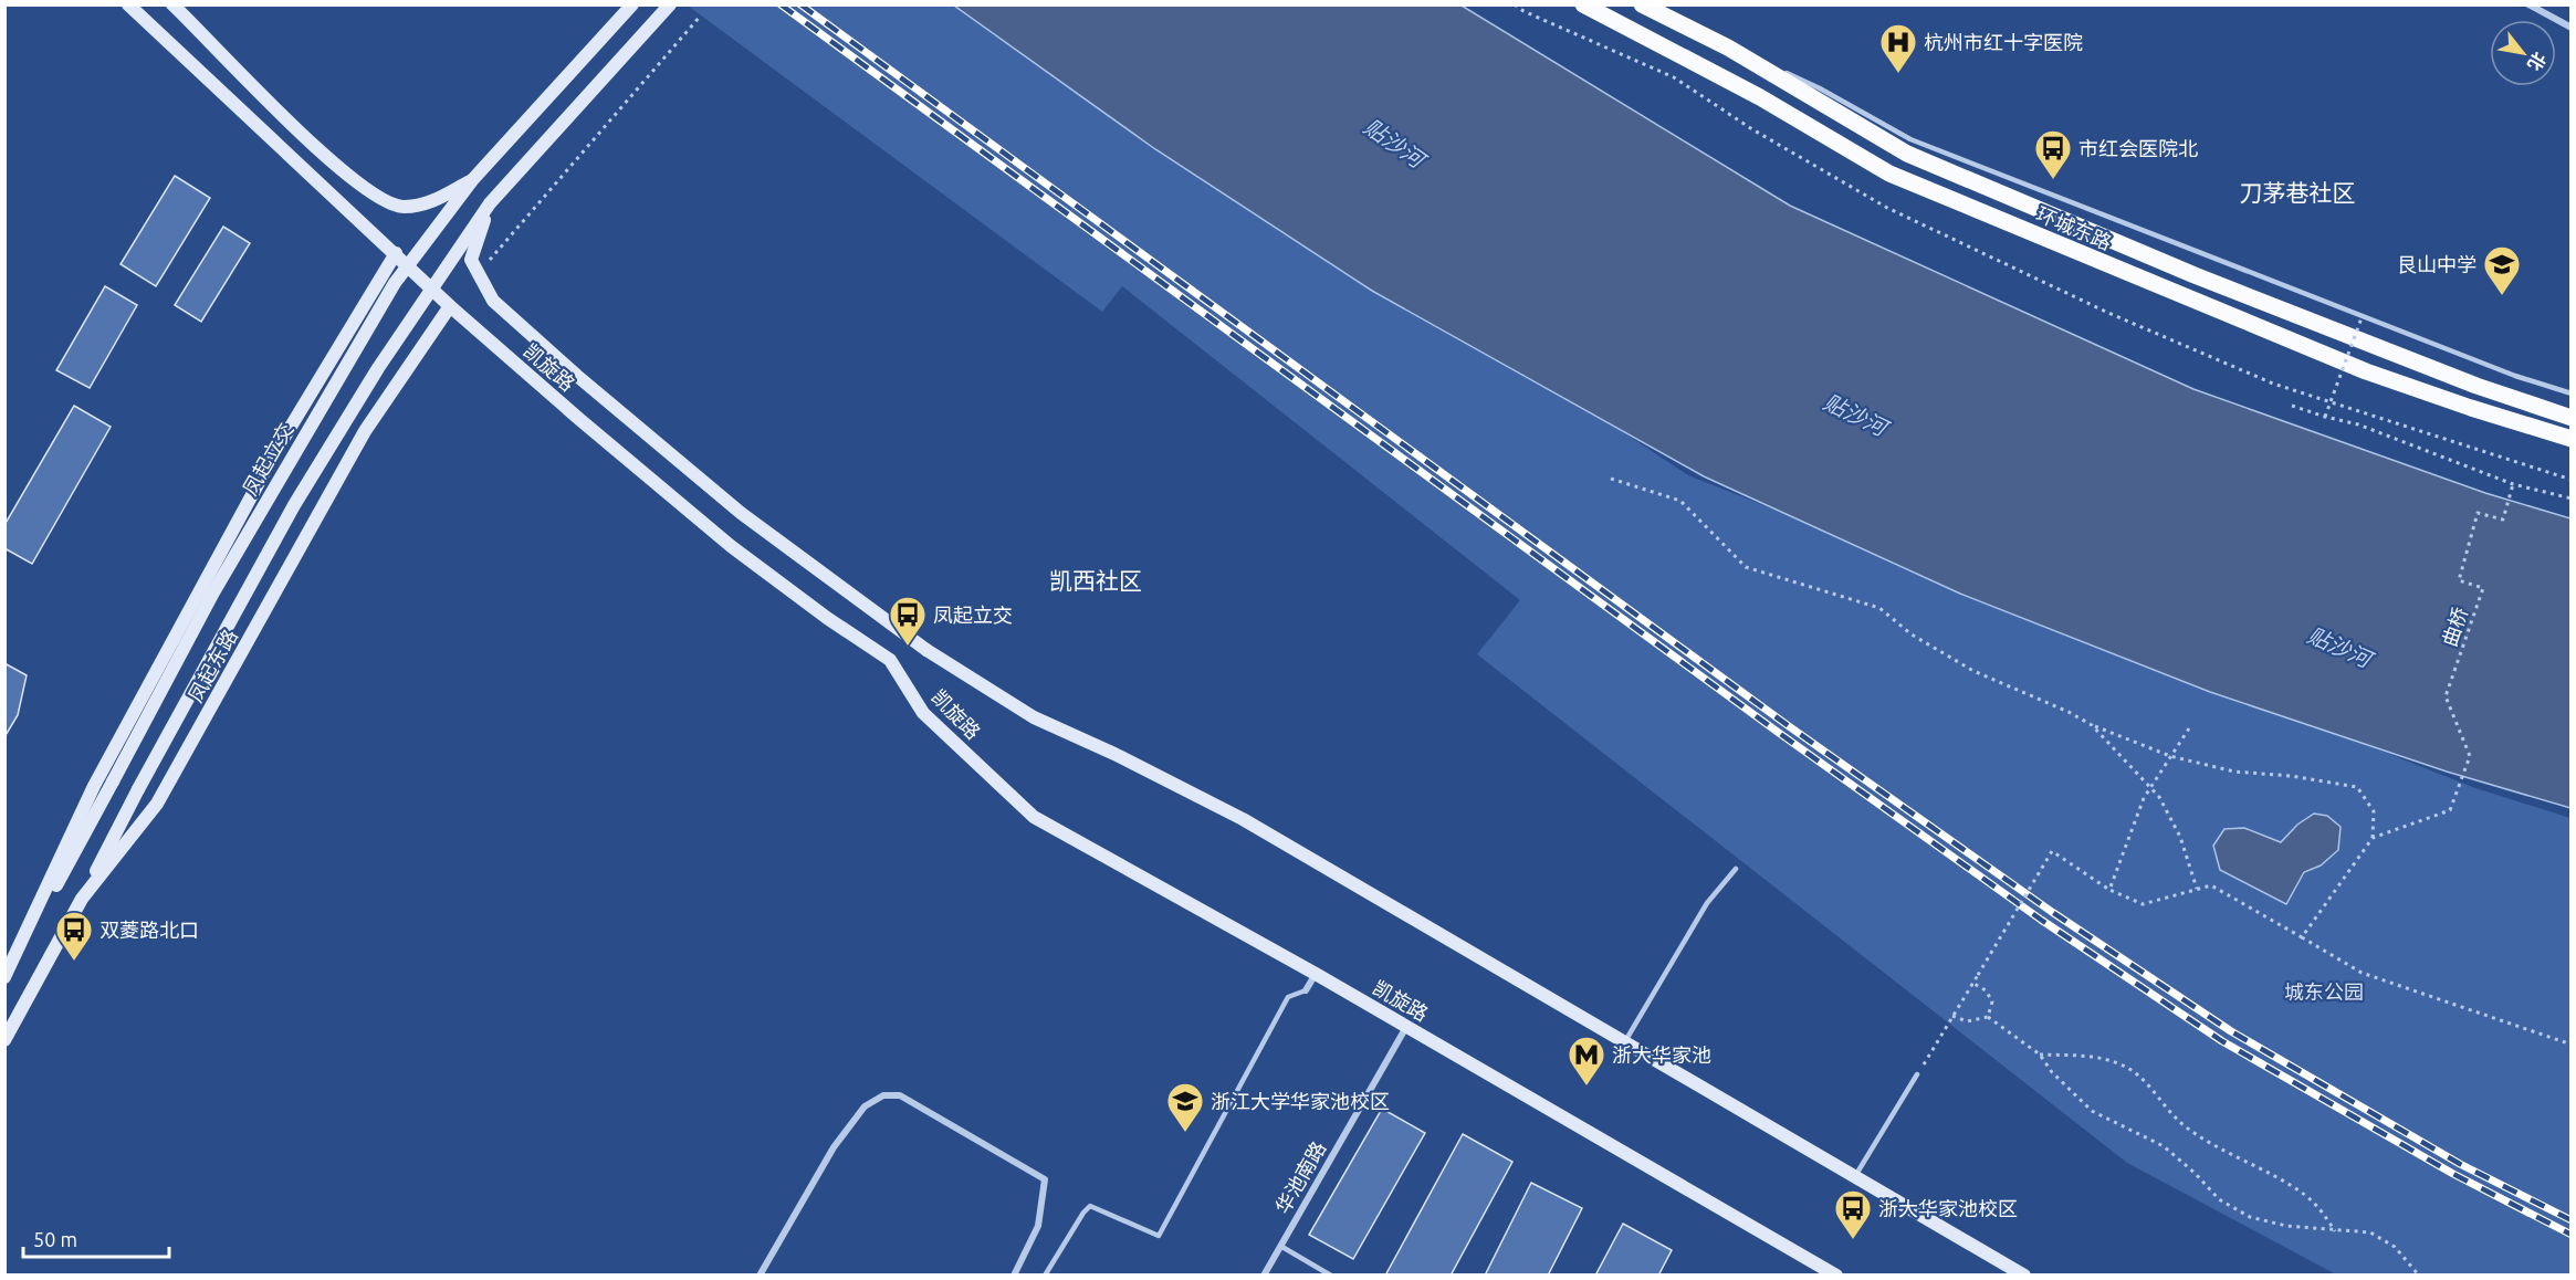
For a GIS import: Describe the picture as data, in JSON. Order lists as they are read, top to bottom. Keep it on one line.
{"streets":{"main road":["环城东路","凯旋路","凤起立交","凤起东路"],"street":["华池南路"],"path":["曲桥"]},"crossings":[["凯旋路","凤起东路"],["凯旋路","华池南路"]],"districts":["刀茅巷社区","凯西社区"],"water":["贴沙河"],"parks":["城东公园"],"places":{"hospital":["杭州市红十字医院"],"bus stop":["市红会医院北","凤起立交","双菱路北口","浙大华家池校区"],"school or university":["艮山中学","浙江大学华家池校区"],"metro station":["浙大华家池"]},"scale_bar":"50 m","north":"bottom right"}
